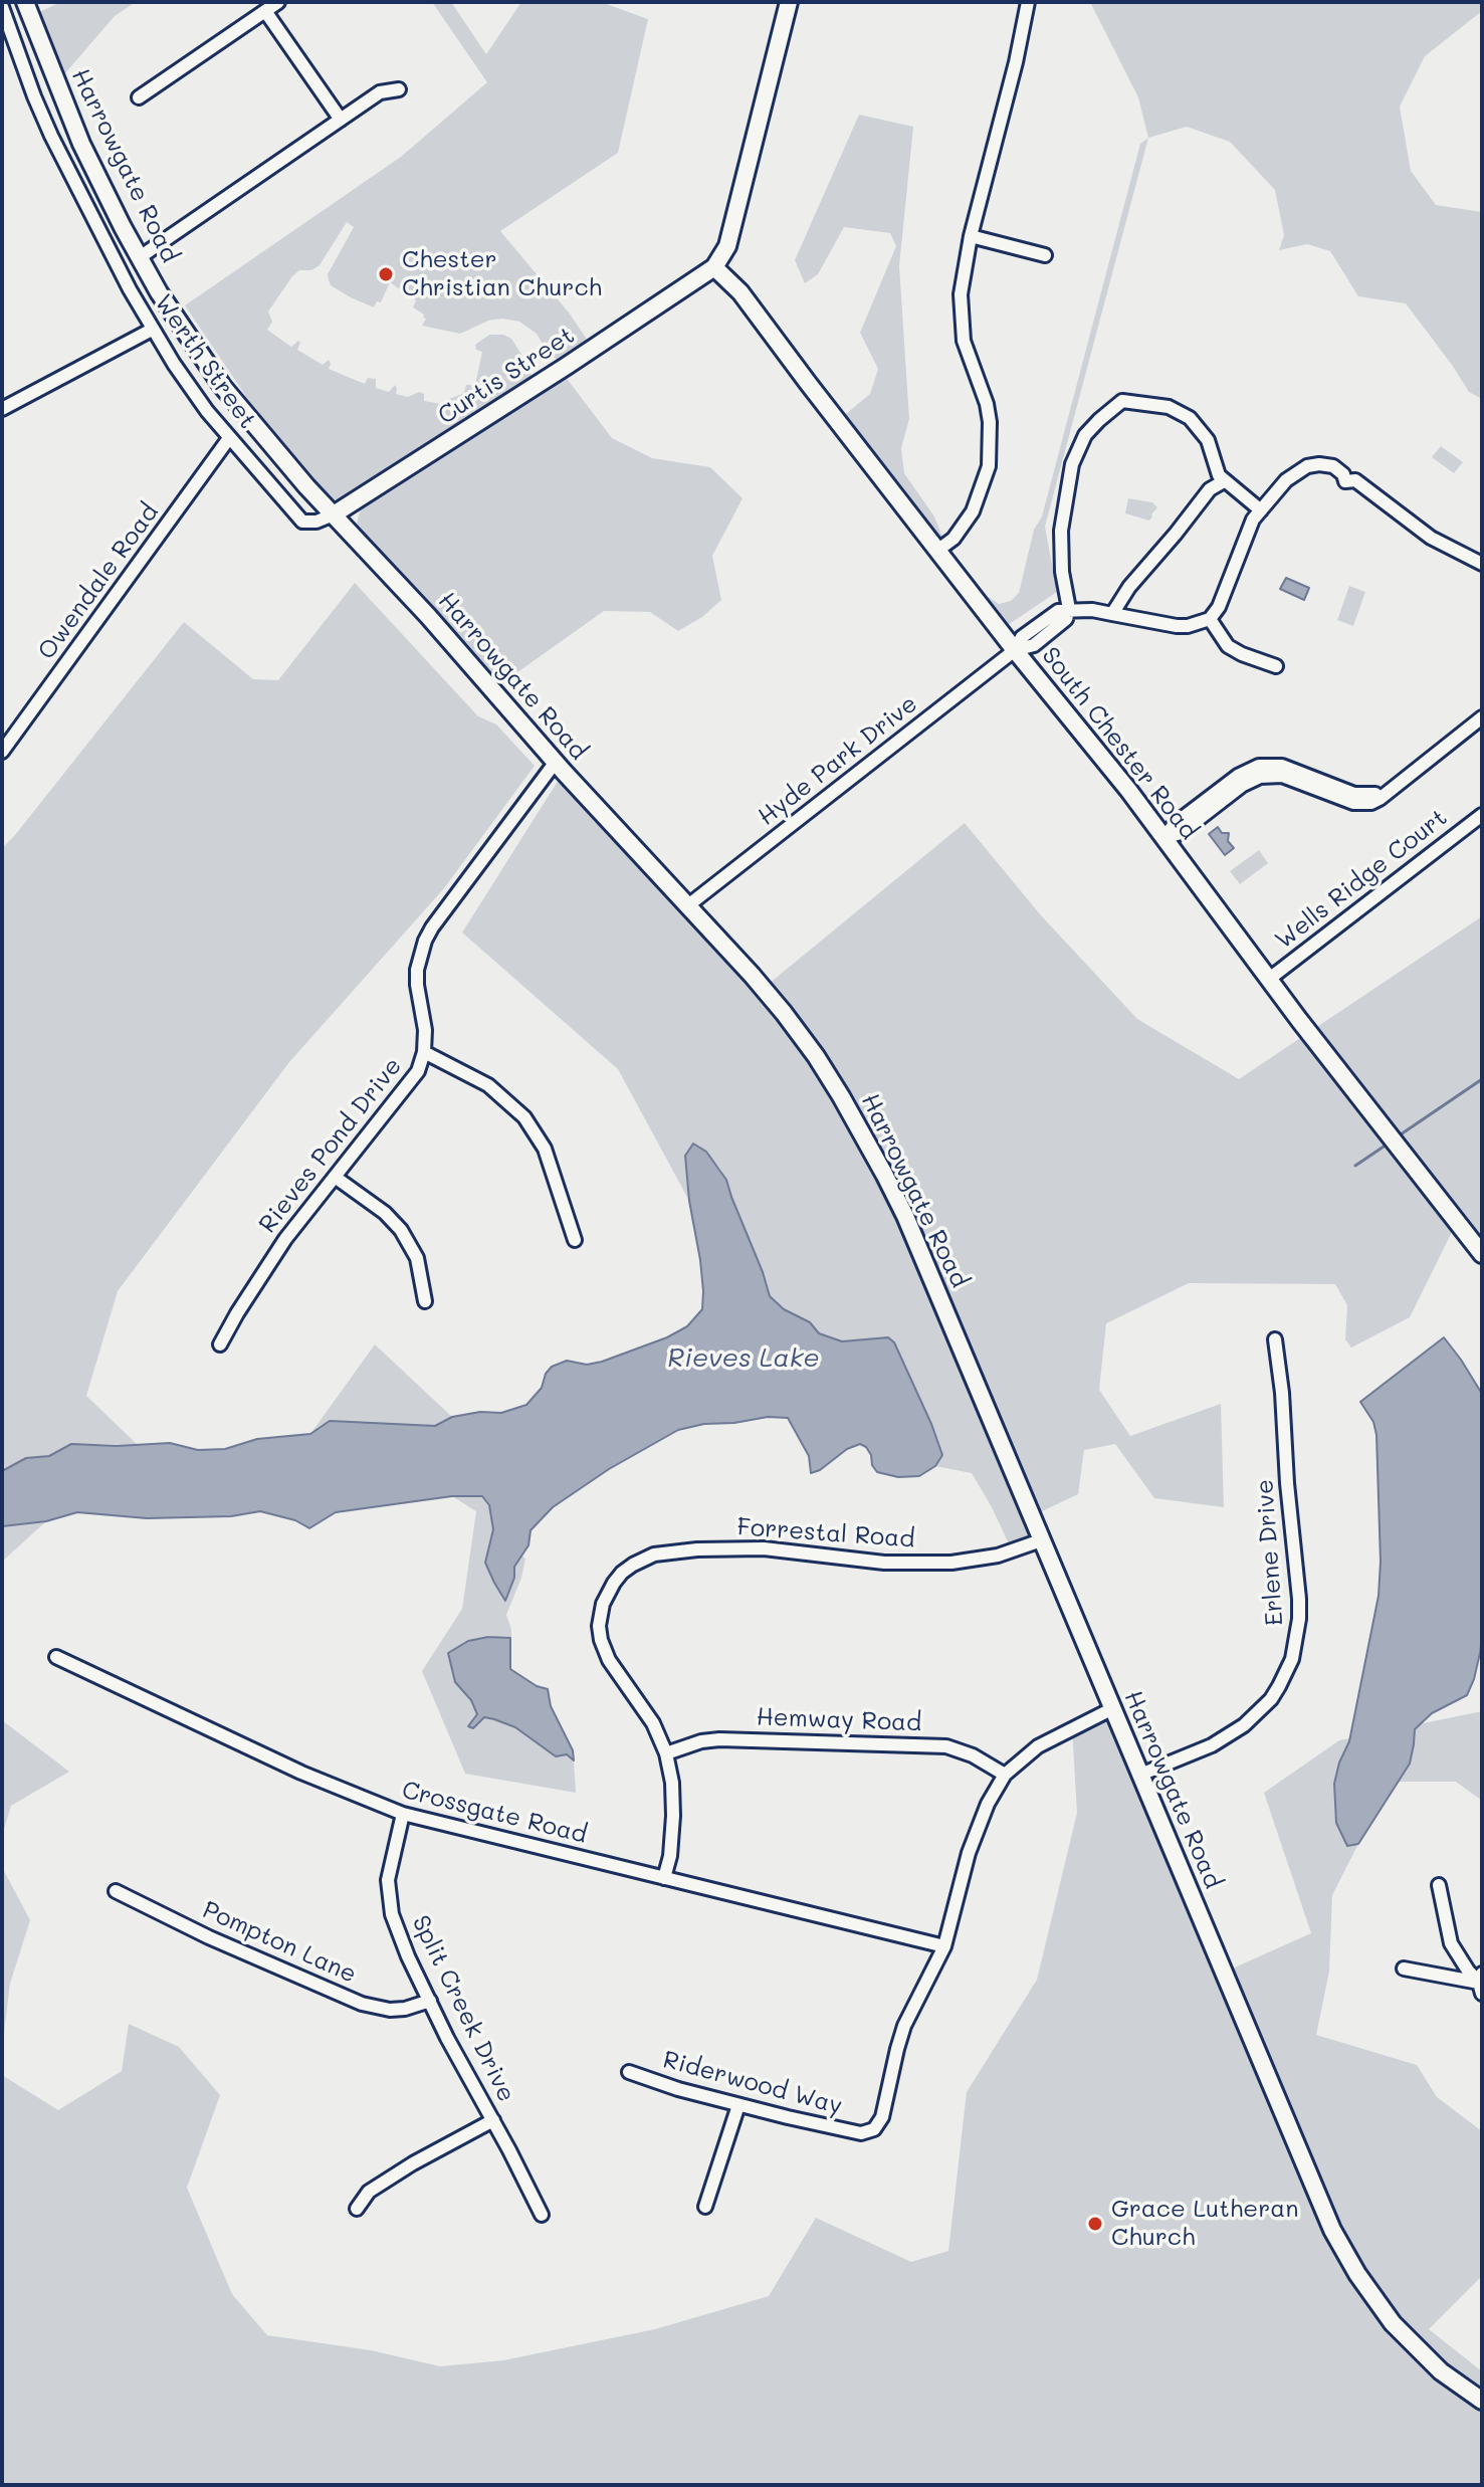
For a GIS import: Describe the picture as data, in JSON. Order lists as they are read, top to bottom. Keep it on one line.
{"streets":{"main road":["Harrowgate Road","Curtis Street","South Chester Road"],"street":["Werth Street","Owendale Road","Hyde Park Drive","Wells Ridge Court","Rieves Pond Drive","Forrestal Road","Erlene Drive","Hemway Road","Crossgate Road","Pompton Lane","Split Creek Drive","Riderwood Way"]},"crossings":[["Harrowgate Road","Werth Street"],["Harrowgate Road","Curtis Street"],["Harrowgate Road","Hyde Park Drive"],["Harrowgate Road","Rieves Pond Drive"],["Harrowgate Road","Forrestal Road"],["Harrowgate Road","Erlene Drive"],["Werth Street","Curtis Street"],["Werth Street","Owendale Road"],["Curtis Street","South Chester Road"],["South Chester Road","Hyde Park Drive"],["South Chester Road","Wells Ridge Court"],["Forrestal Road","Hemway Road"],["Crossgate Road","Split Creek Drive"],["Crossgate Road","Riderwood Way"],["Pompton Lane","Split Creek Drive"]],"water":["Rieves Lake"],"places":["Chester Christian Church","Grace Lutheran Church"]}
